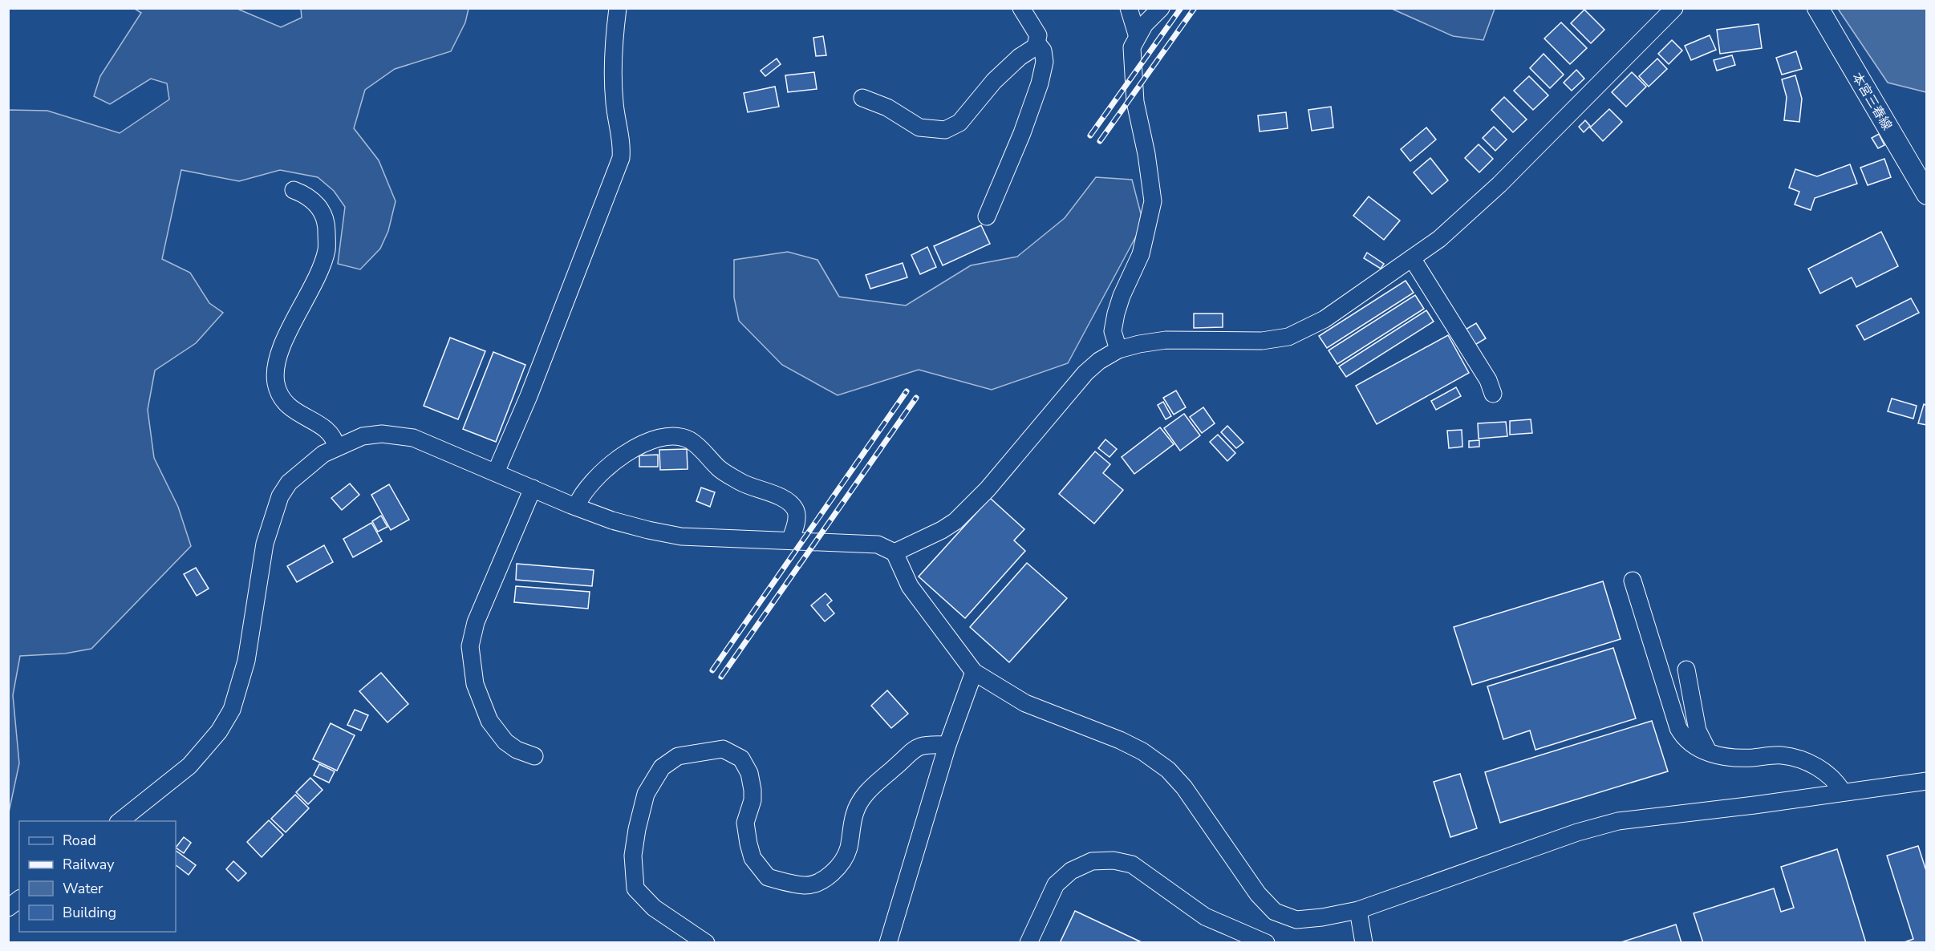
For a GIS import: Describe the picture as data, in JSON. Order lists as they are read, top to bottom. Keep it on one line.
{"streets":{"main road":["本宮三春線"]},"legend":["Road","Railway","Water","Building"]}
